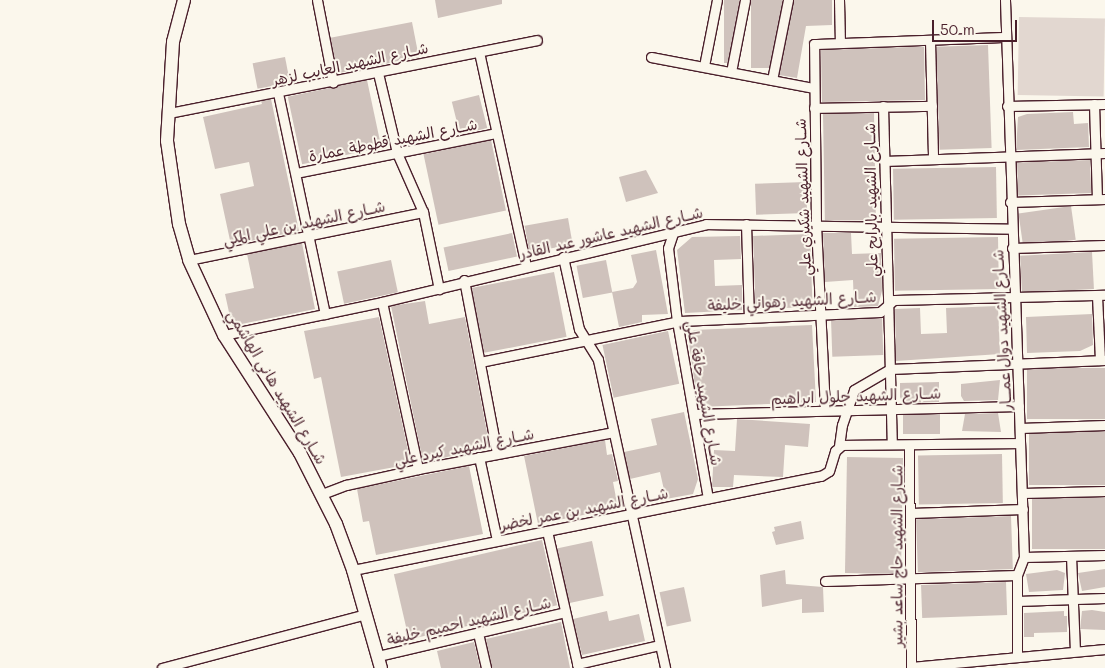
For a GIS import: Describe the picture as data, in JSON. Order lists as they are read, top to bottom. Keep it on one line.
{"streets":{"street":["شــارع الشهيد العايب لزهر","شــارع الشهيد قطوطة عمارة","شــارع الشهيد شكيري علي","شــارع الشهيد بالرابح علي","شــارع الشهيد بن علي المكي","شــارع الشهيد عاشور عبد القادر","شــارع الشهيد زهواني خليفة","شــارع الشهيد دوال عمـــار","شــارع الشهيد هاني الهاشمي","شــارع الشهيد حاقة علي","شــارع الشهيد جلول ابراهيم","شــارع الشهيد كيرد علي","شــارع الشهيد بن عمر لخضر","شــارع الشهيد حاج ساعد بشير","شــارع الشهيد احميم خليفة"]},"crossings":[["شــارع الشهيد العايب لزهر","شــارع الشهيد هاني الهاشمي"],["شــارع الشهيد شكيري علي","شــارع الشهيد عاشور عبد القادر"],["شــارع الشهيد شكيري علي","شــارع الشهيد زهواني خليفة"],["شــارع الشهيد شكيري علي","شــارع الشهيد جلول ابراهيم"],["شــارع الشهيد بالرابح علي","شــارع الشهيد عاشور عبد القادر"],["شــارع الشهيد بالرابح علي","شــارع الشهيد زهواني خليفة"],["شــارع الشهيد بالرابح علي","شــارع الشهيد جلول ابراهيم"],["شــارع الشهيد بن علي المكي","شــارع الشهيد هاني الهاشمي"],["شــارع الشهيد عاشور عبد القادر","شــارع الشهيد دوال عمـــار"],["شــارع الشهيد عاشور عبد القادر","شــارع الشهيد هاني الهاشمي"],["شــارع الشهيد عاشور عبد القادر","شــارع الشهيد حاقة علي"],["شــارع الشهيد زهواني خليفة","شــارع الشهيد دوال عمـــار"],["شــارع الشهيد زهواني خليفة","شــارع الشهيد حاقة علي"],["شــارع الشهيد دوال عمـــار","شــارع الشهيد جلول ابراهيم"],["شــارع الشهيد هاني الهاشمي","شــارع الشهيد كيرد علي"],["شــارع الشهيد هاني الهاشمي","شــارع الشهيد بن عمر لخضر"],["شــارع الشهيد هاني الهاشمي","شــارع الشهيد احميم خليفة"],["شــارع الشهيد حاقة علي","شــارع الشهيد جلول ابراهيم"],["شــارع الشهيد حاقة علي","شــارع الشهيد بن عمر لخضر"]],"scale_bar":"50 m"}
